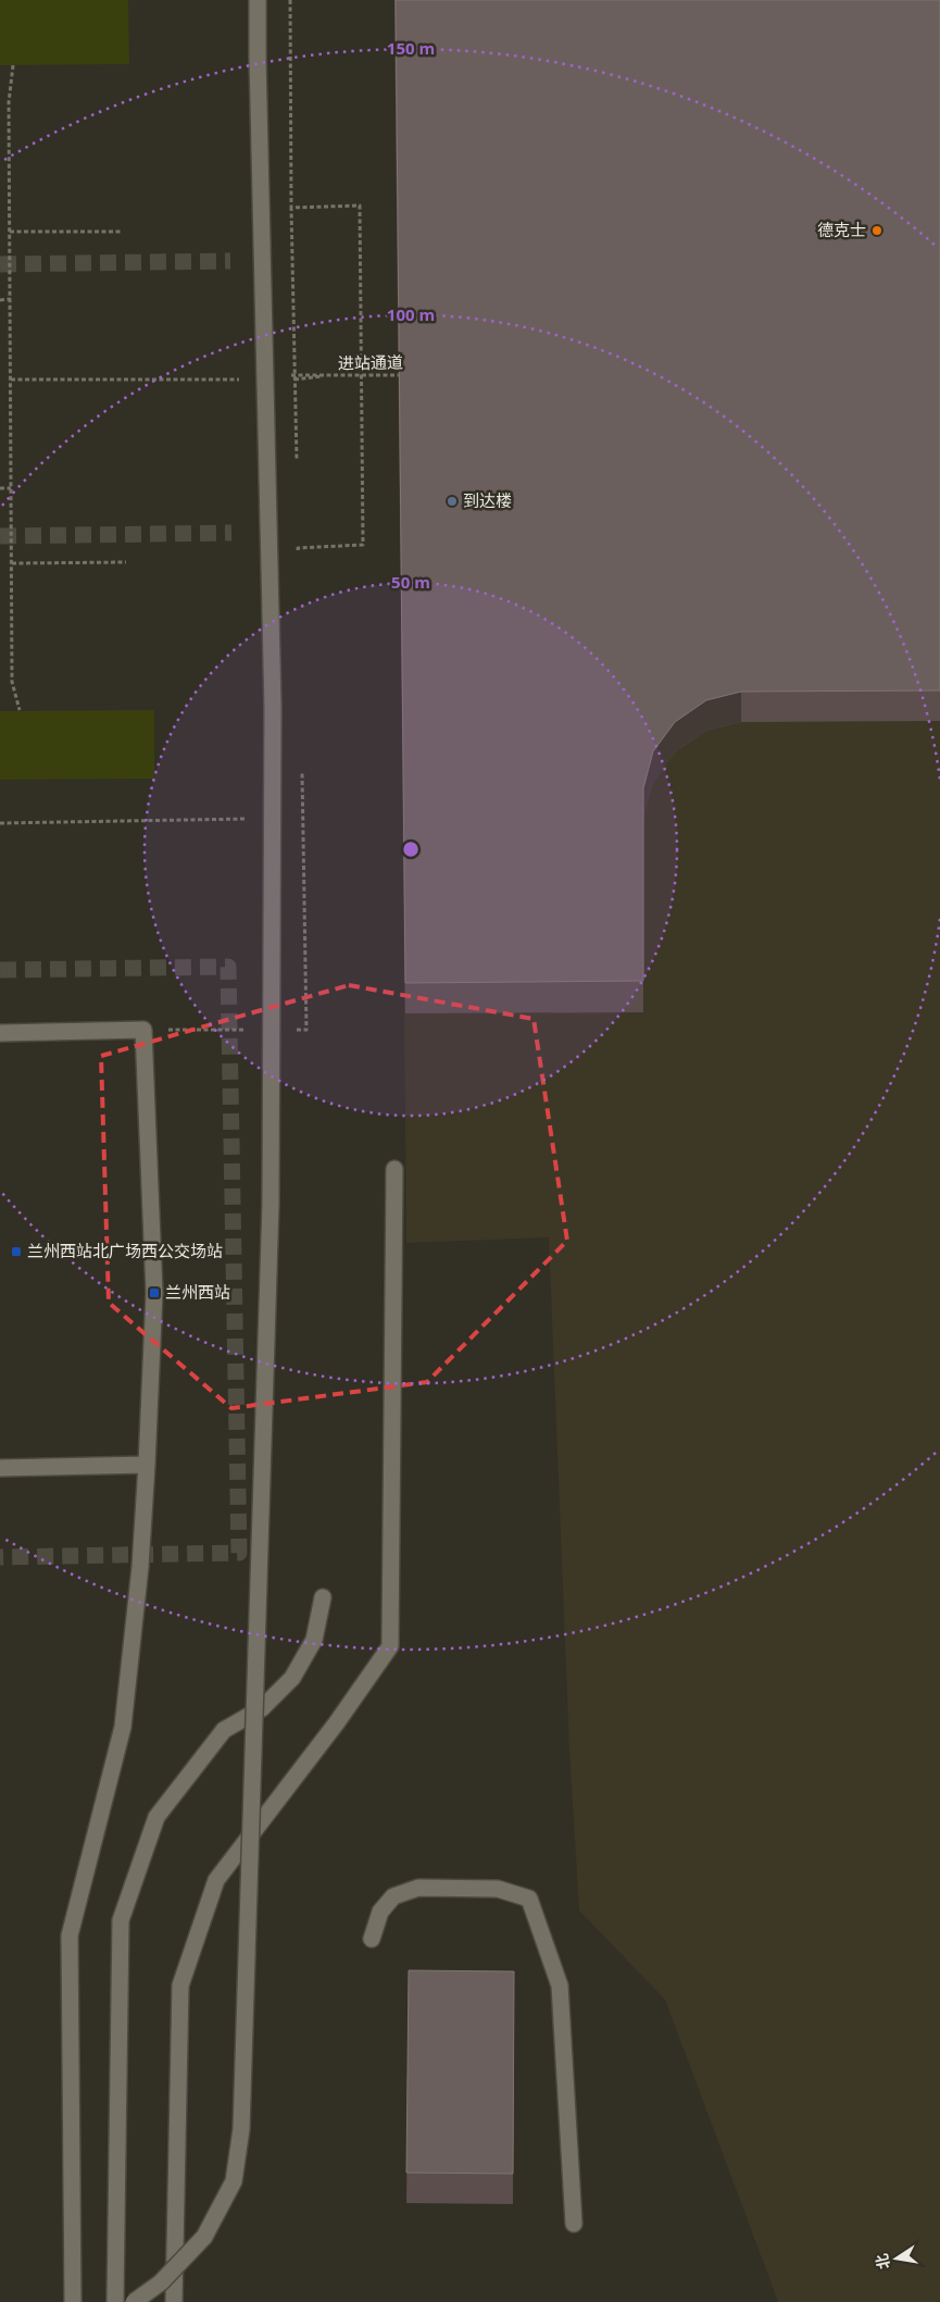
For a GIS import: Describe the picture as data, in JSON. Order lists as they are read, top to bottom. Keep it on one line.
{"streets":{"path":["进站通道"]},"places":{"other":["德克士","到达楼"],"transit":["兰州西站北广场西公交场站","兰州西站"]},"north":"left","rings":["150 m","100 m","50 m"]}
